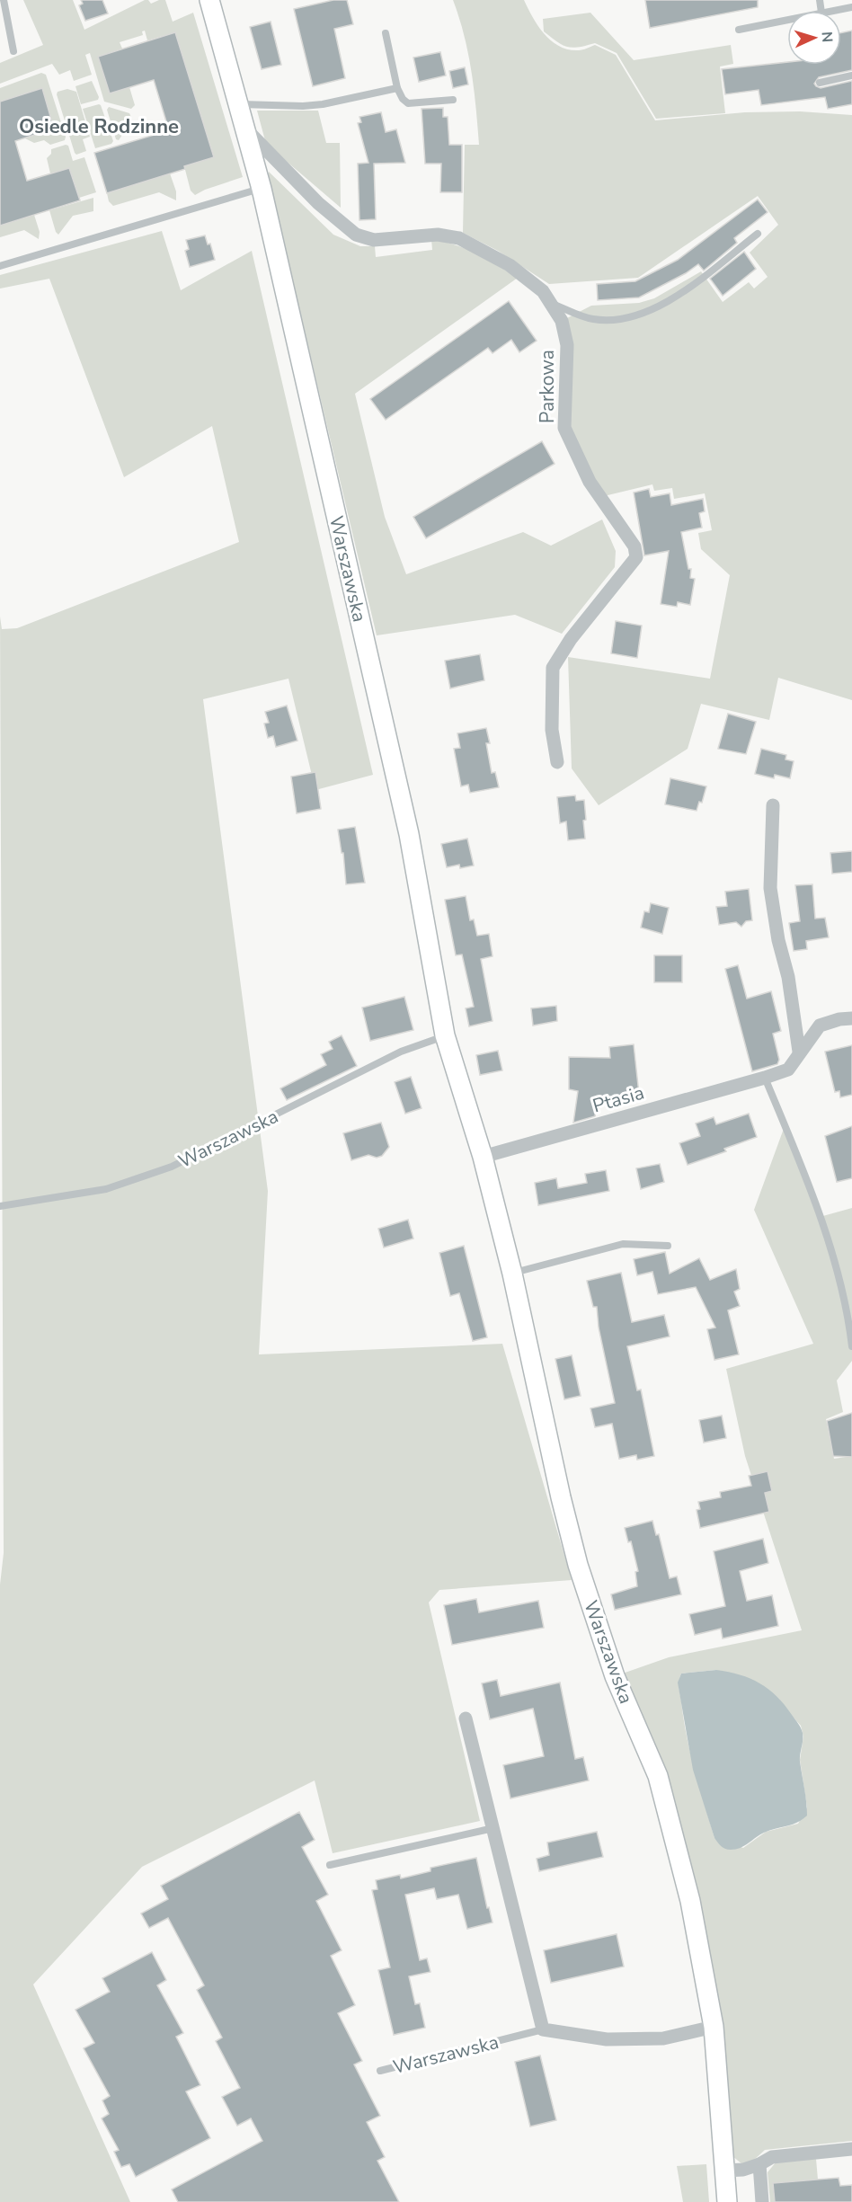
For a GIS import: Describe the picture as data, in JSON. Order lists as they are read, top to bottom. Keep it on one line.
{"streets":{"street":["Parkowa","Warszawska","Ptasia"]},"crossings":[["Parkowa","Warszawska"],["Warszawska","Ptasia"]],"districts":["Osiedle Rodzinne"],"north":"right"}
